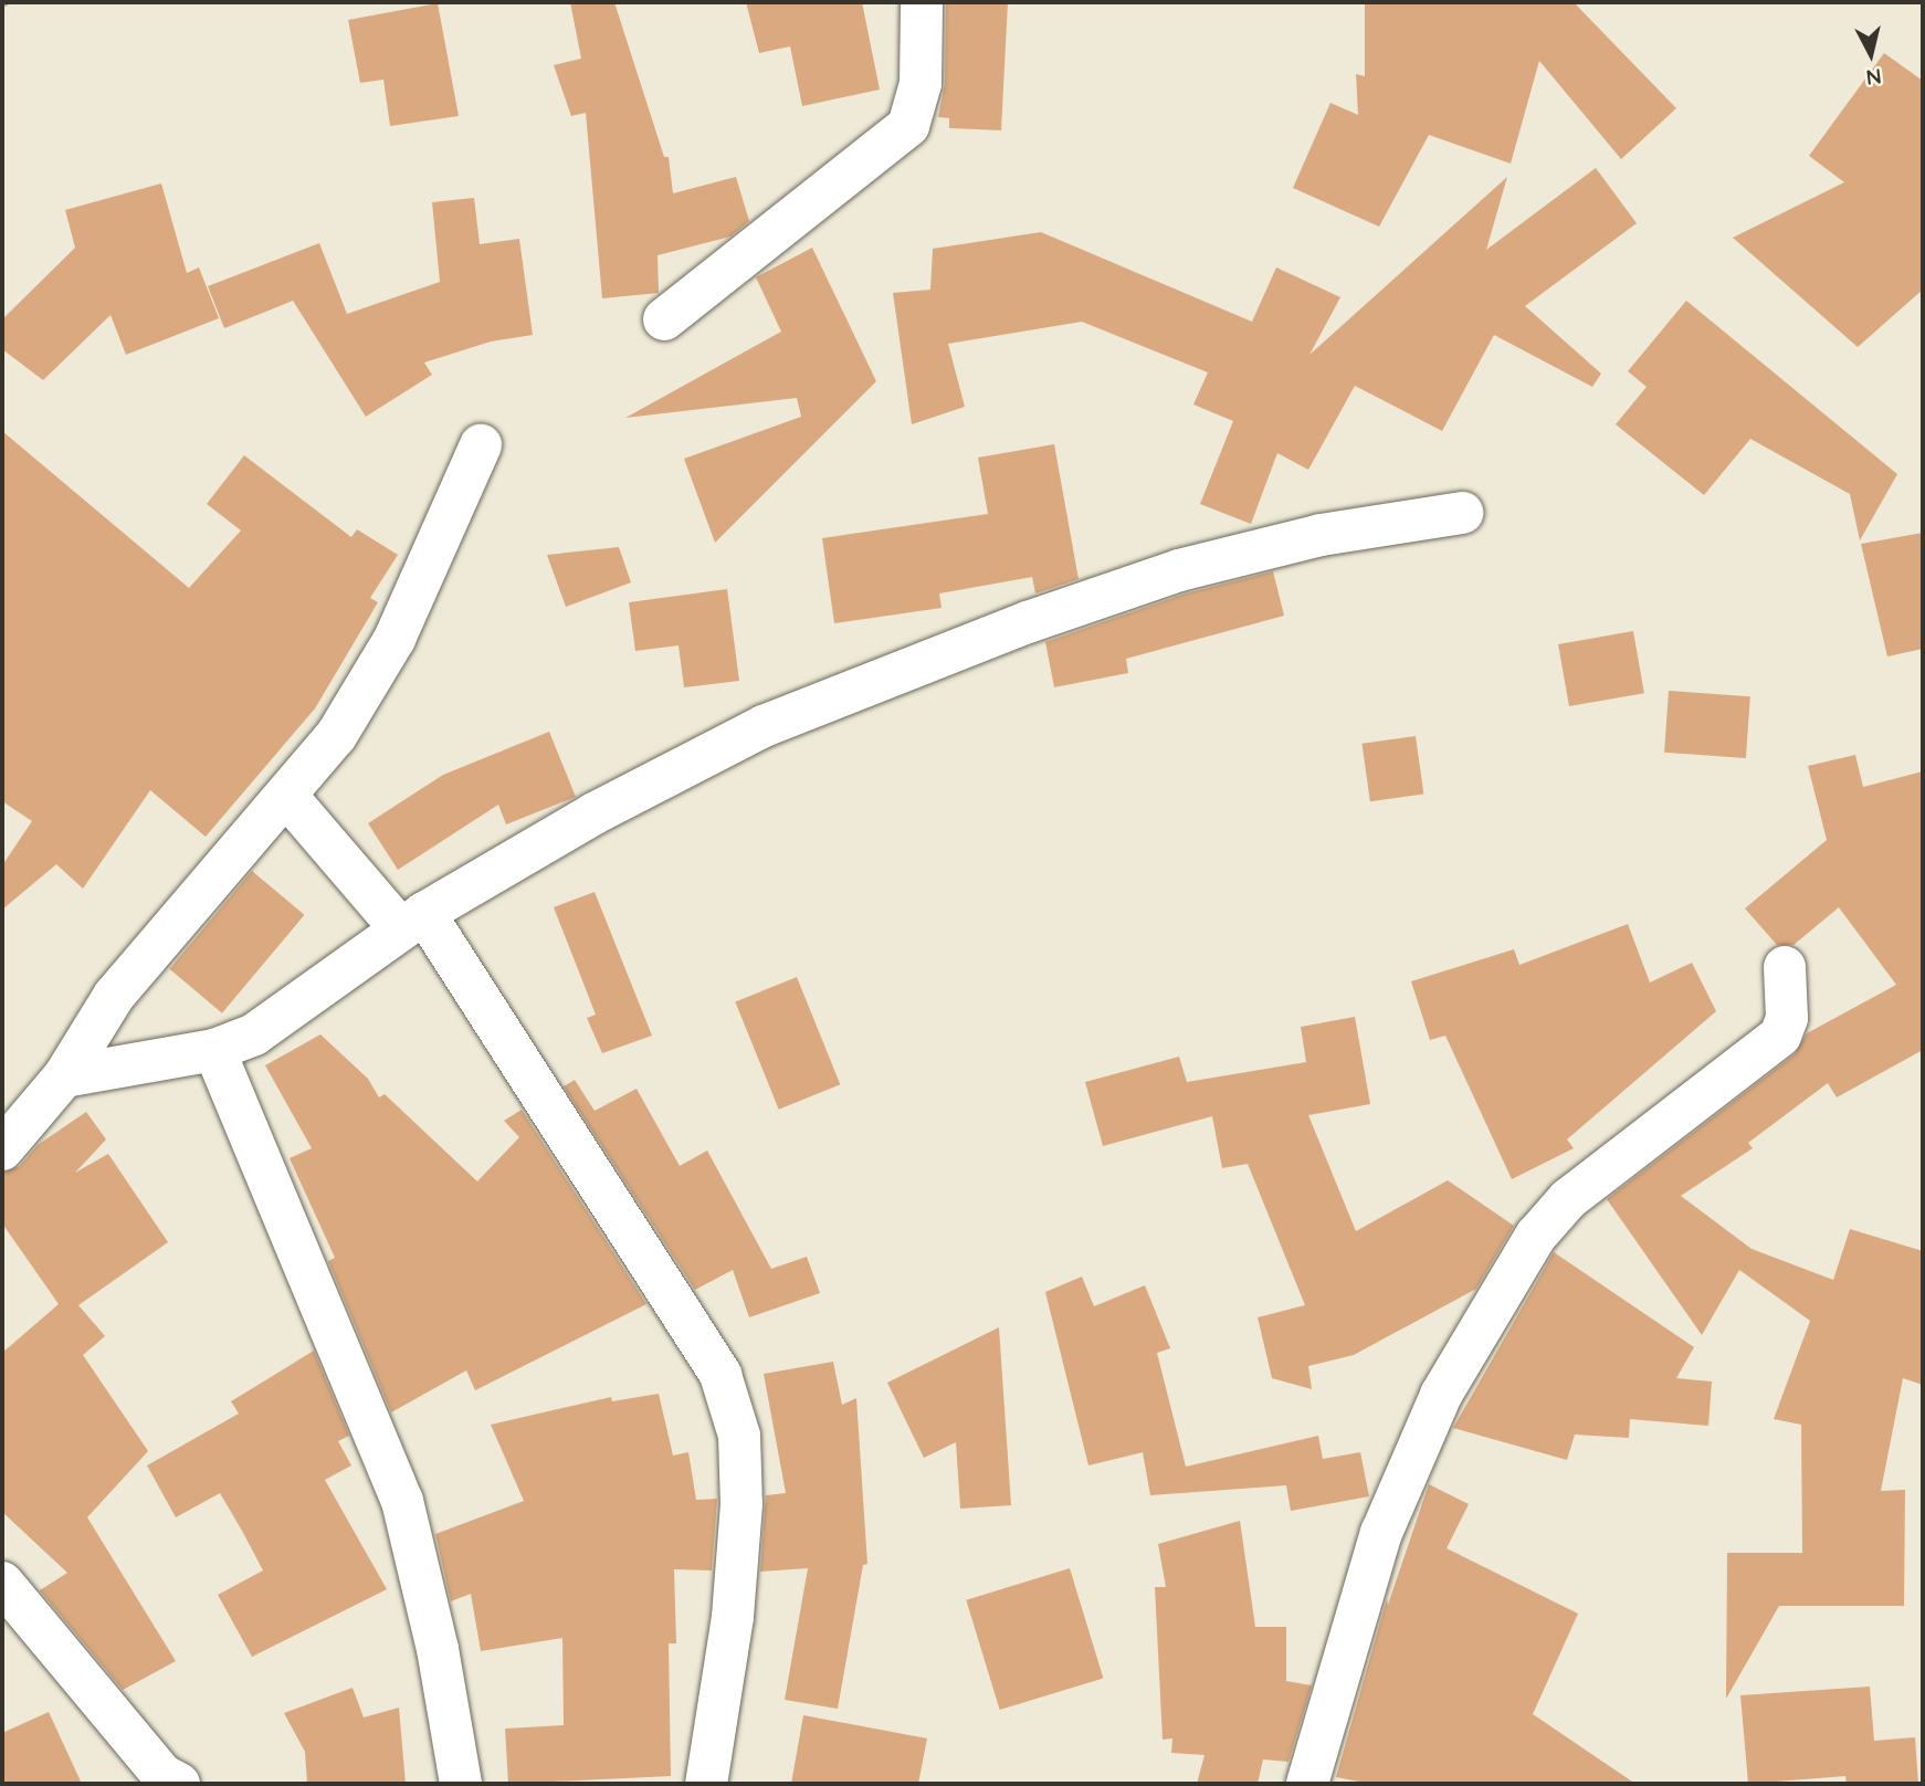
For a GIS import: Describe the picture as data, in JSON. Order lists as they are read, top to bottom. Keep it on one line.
{"north":"bottom"}
